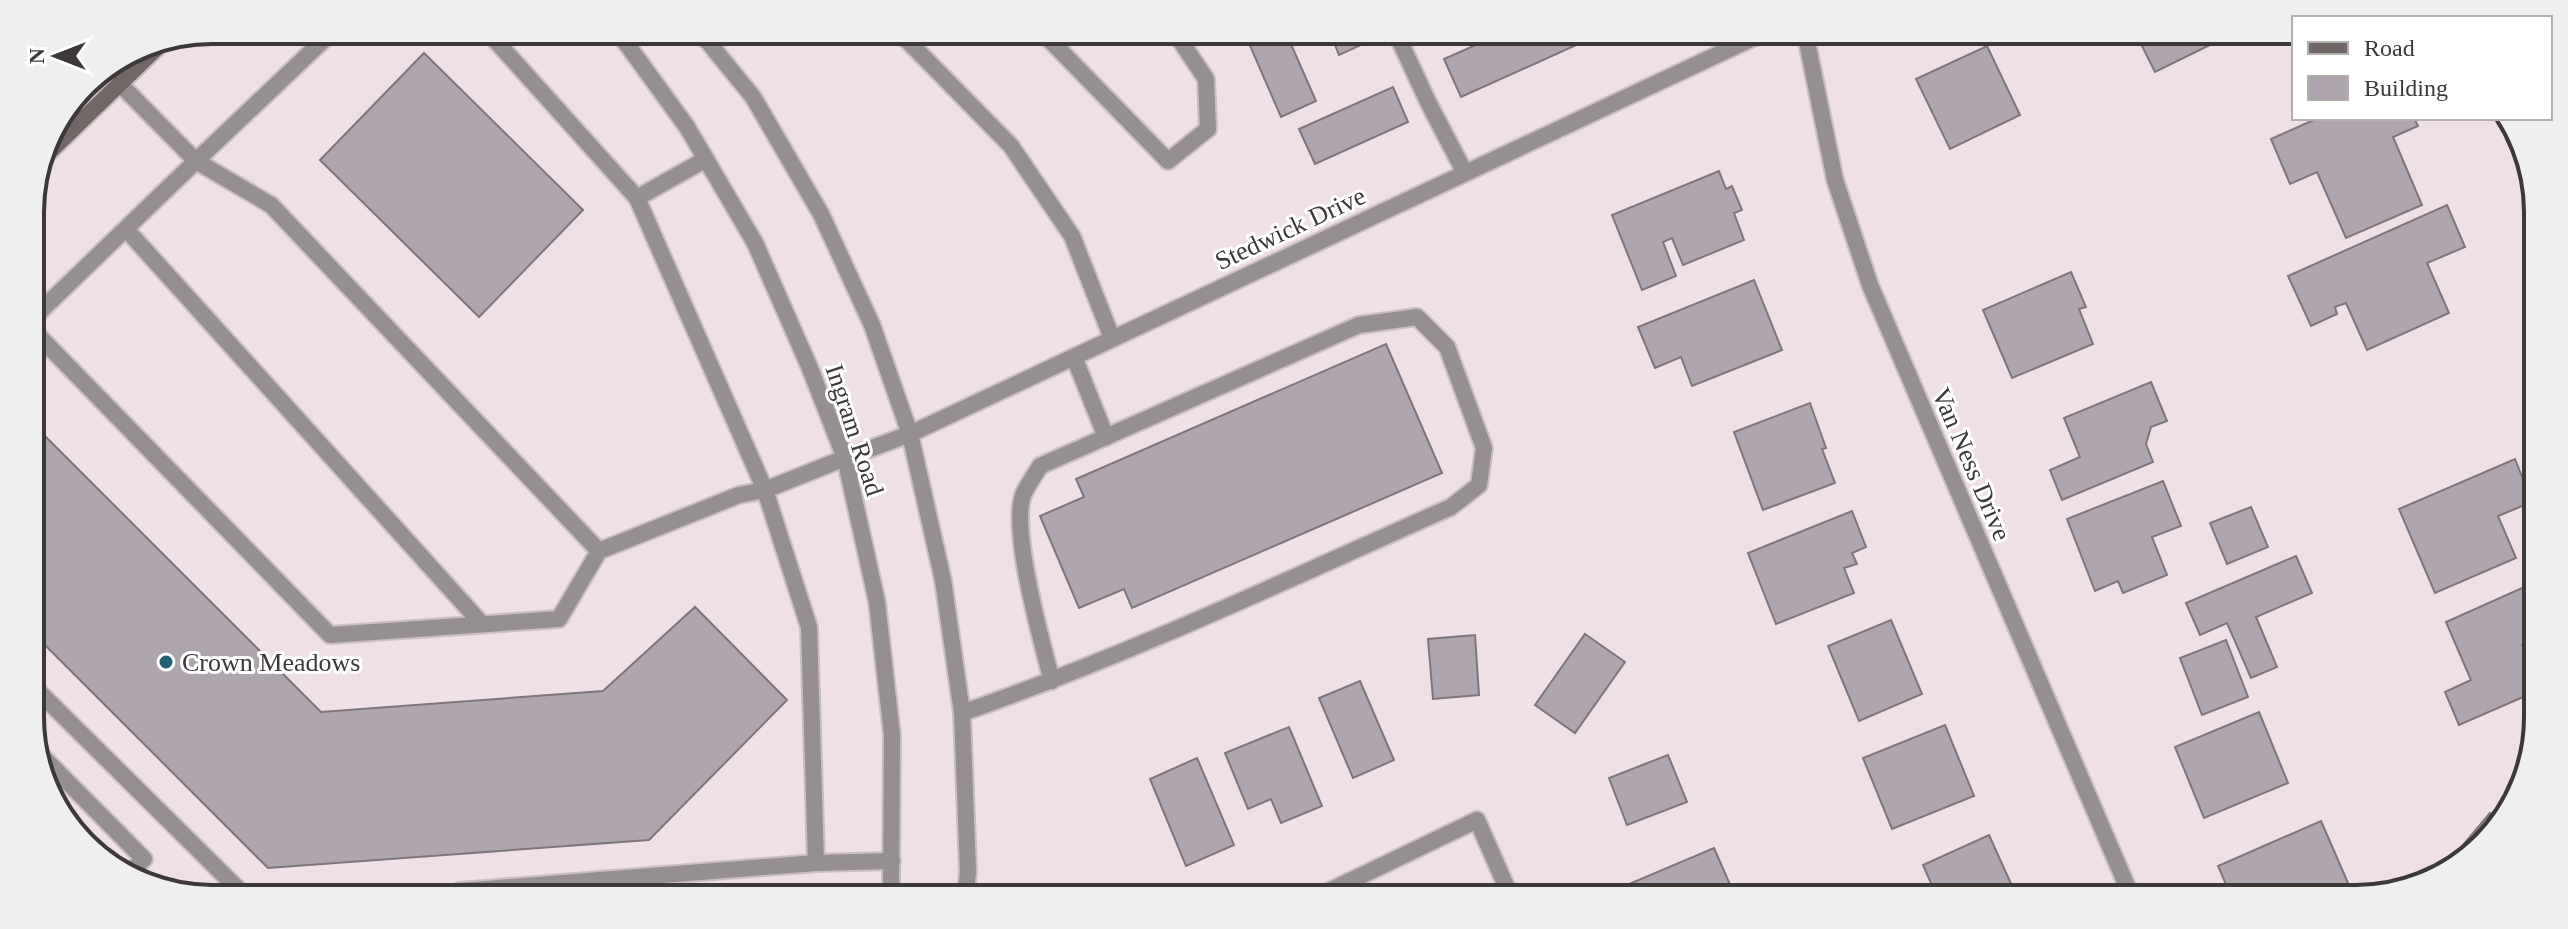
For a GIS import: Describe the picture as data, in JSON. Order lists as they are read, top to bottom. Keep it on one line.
{"streets":{"street":["Stedwick Drive","Ingram Road","Van Ness Drive"]},"crossings":[["Stedwick Drive","Ingram Road"]],"places":["Crown Meadows"],"legend":["Road","Building"],"north":"left"}
